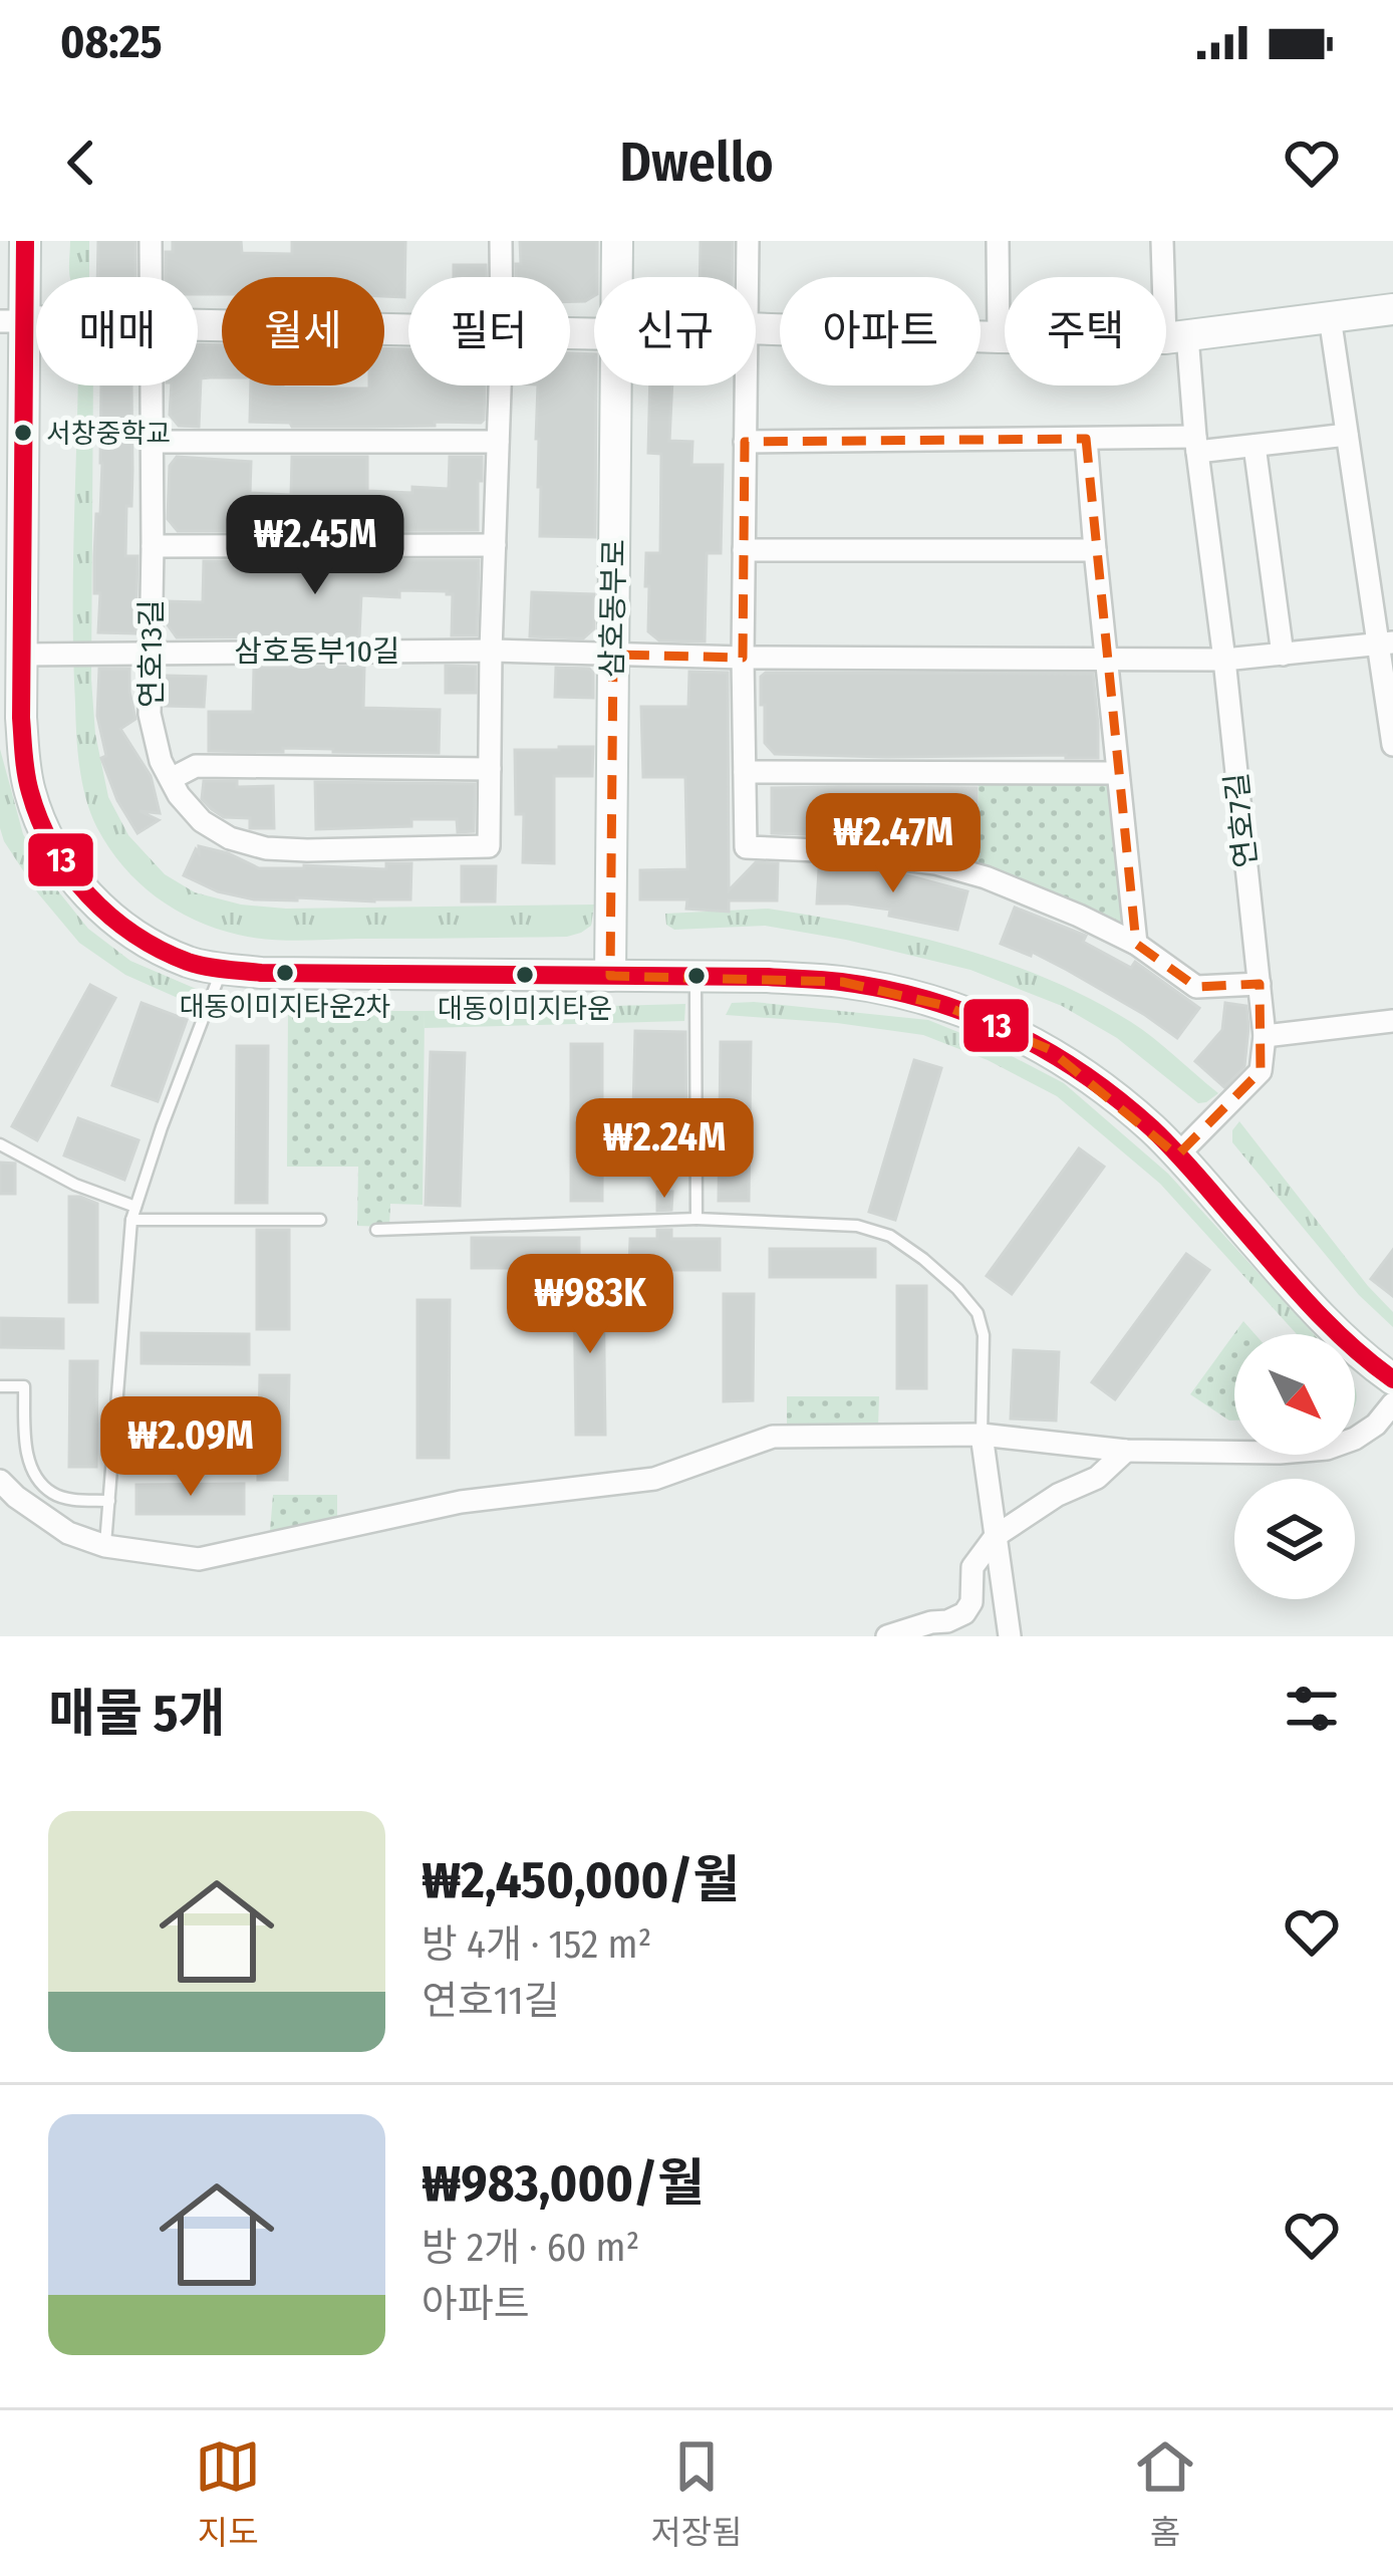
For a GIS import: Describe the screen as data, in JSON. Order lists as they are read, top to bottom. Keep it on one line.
{"streets":{"street":["삼호동부로","삼호동부10길","연호13길","연호7길"]},"crossings":[["삼호동부로","삼호동부10길"],["삼호동부10길","연호13길"],["삼호동부10길","연호7길"]],"places":["서창중학교","대동이미지타운2차","대동이미지타운"],"lines":["transit line 13"],"north":"bottom right","page":{"status":"08:25","header":"Dwello","chip":["매매","월세","필터","신규","아파트","주택"],"price":["₩2.45M","₩2.47M","₩2.24M","₩983K","₩2.09M"],"heading":"매물 5개","list":[{"name":"₩2,450,000/월","note":"방 4개 · 152 m² · 연호11길"},{"name":"₩983,000/월","note":"방 2개 · 60 m² · 아파트"}],"tabs":["지도","저장됨","홈"]}}
